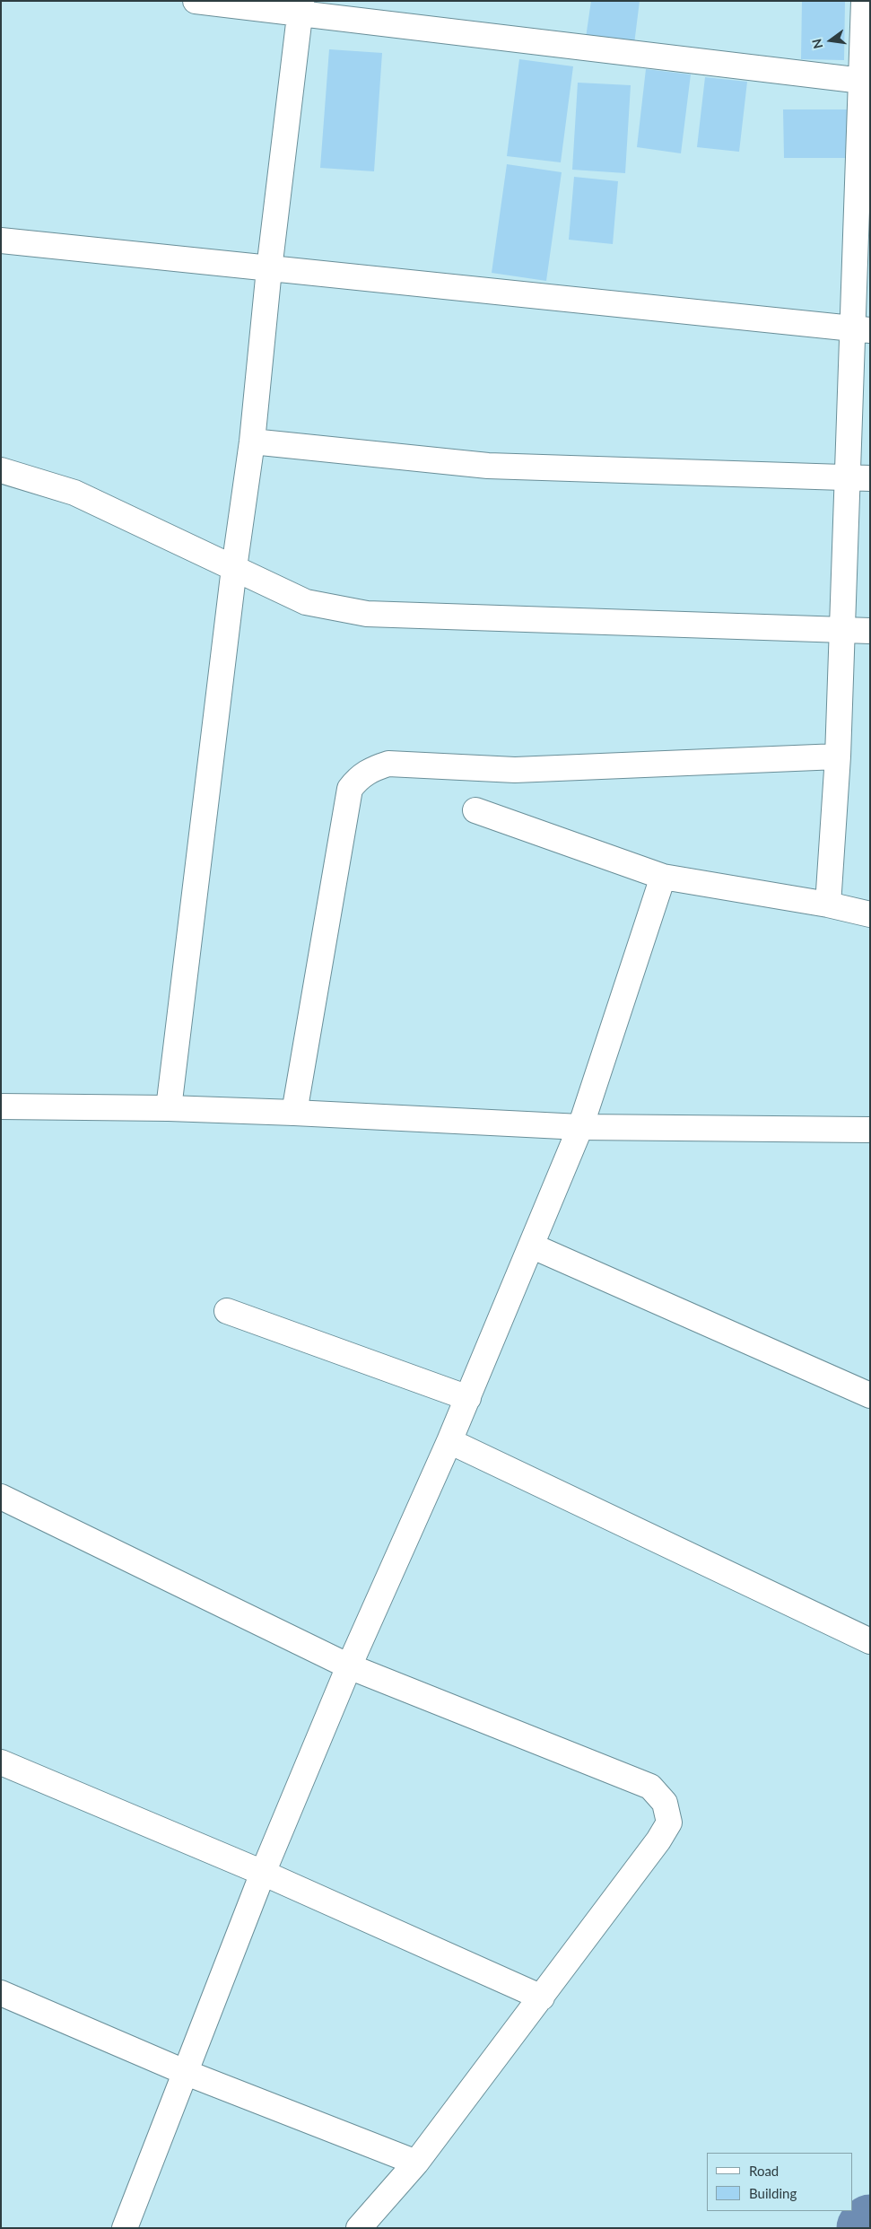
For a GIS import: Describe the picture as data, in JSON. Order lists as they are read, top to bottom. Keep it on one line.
{"legend":["Road","Building"],"north":"left"}
